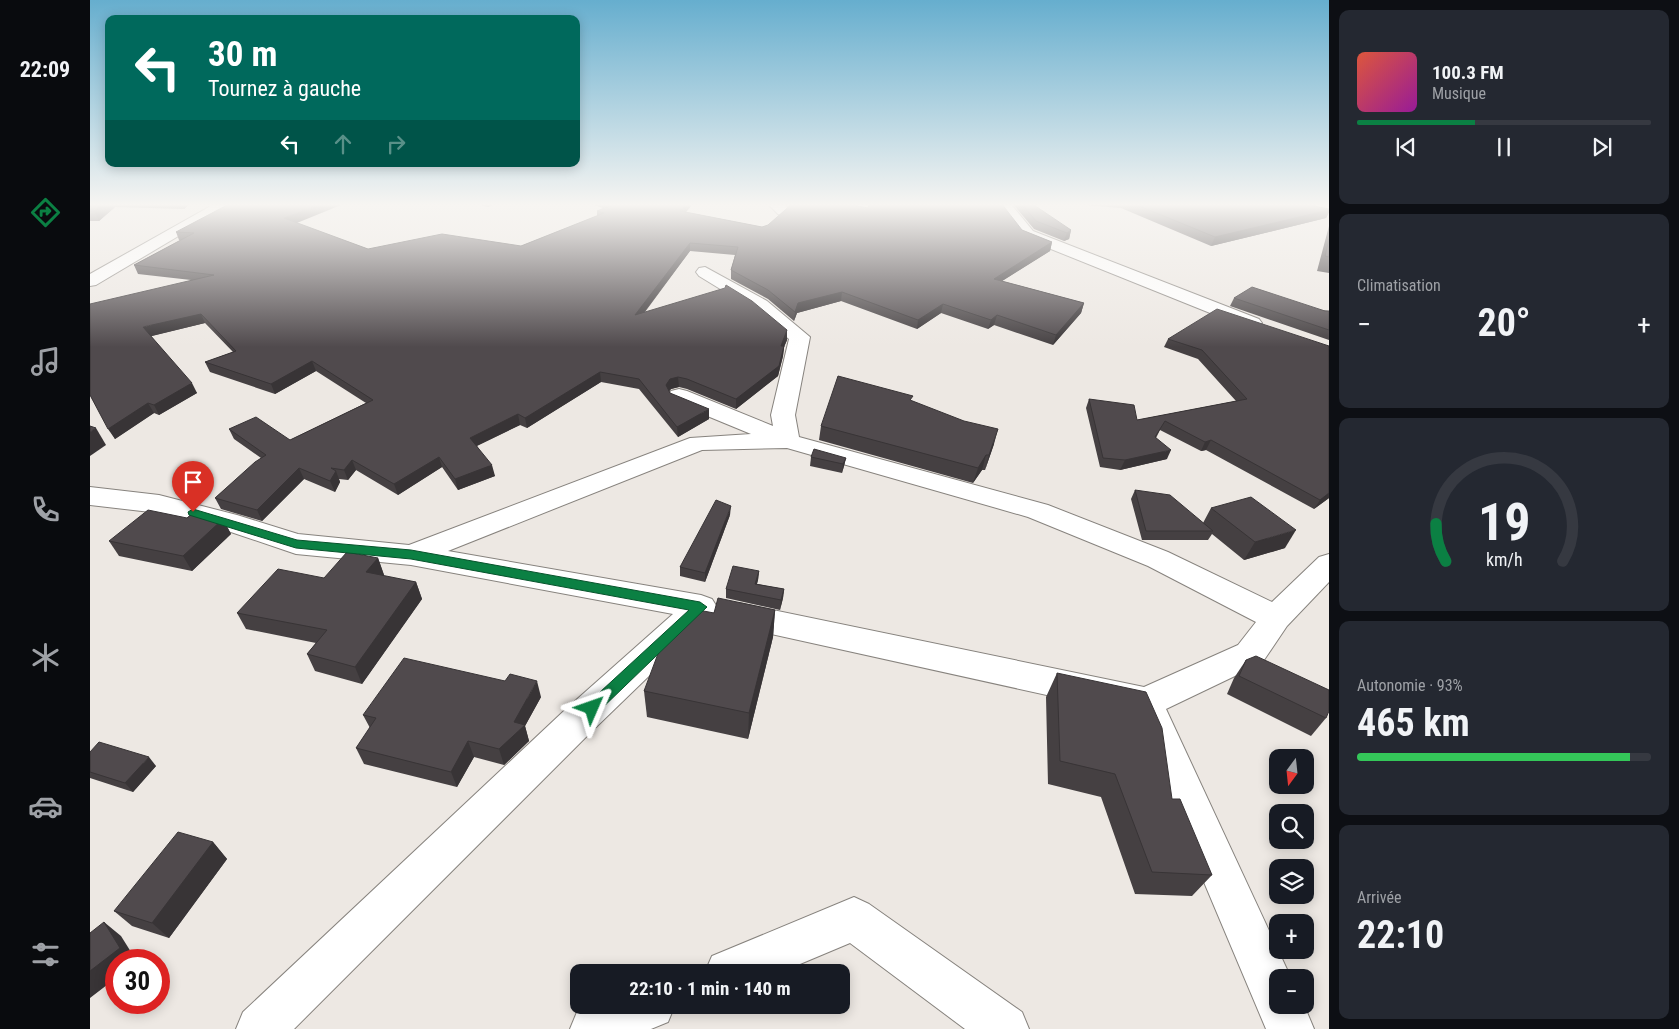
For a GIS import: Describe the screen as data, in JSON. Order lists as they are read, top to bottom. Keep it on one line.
{"north":"bottom","page":{"tabs":"22:09","turn":["30 m","Tournez à gauche"],"song":["100.3 FM","Musique"],"tile":["Climatisation",["Autonomie · 93%","465 km"],["Arrivée","22:10"]],"heat":["−","20°","+"],"map_buttons":["+","−"],"limit":"30","trip":"22:10 · 1 min · 140 m","gauge":["19","km/h"]}}
